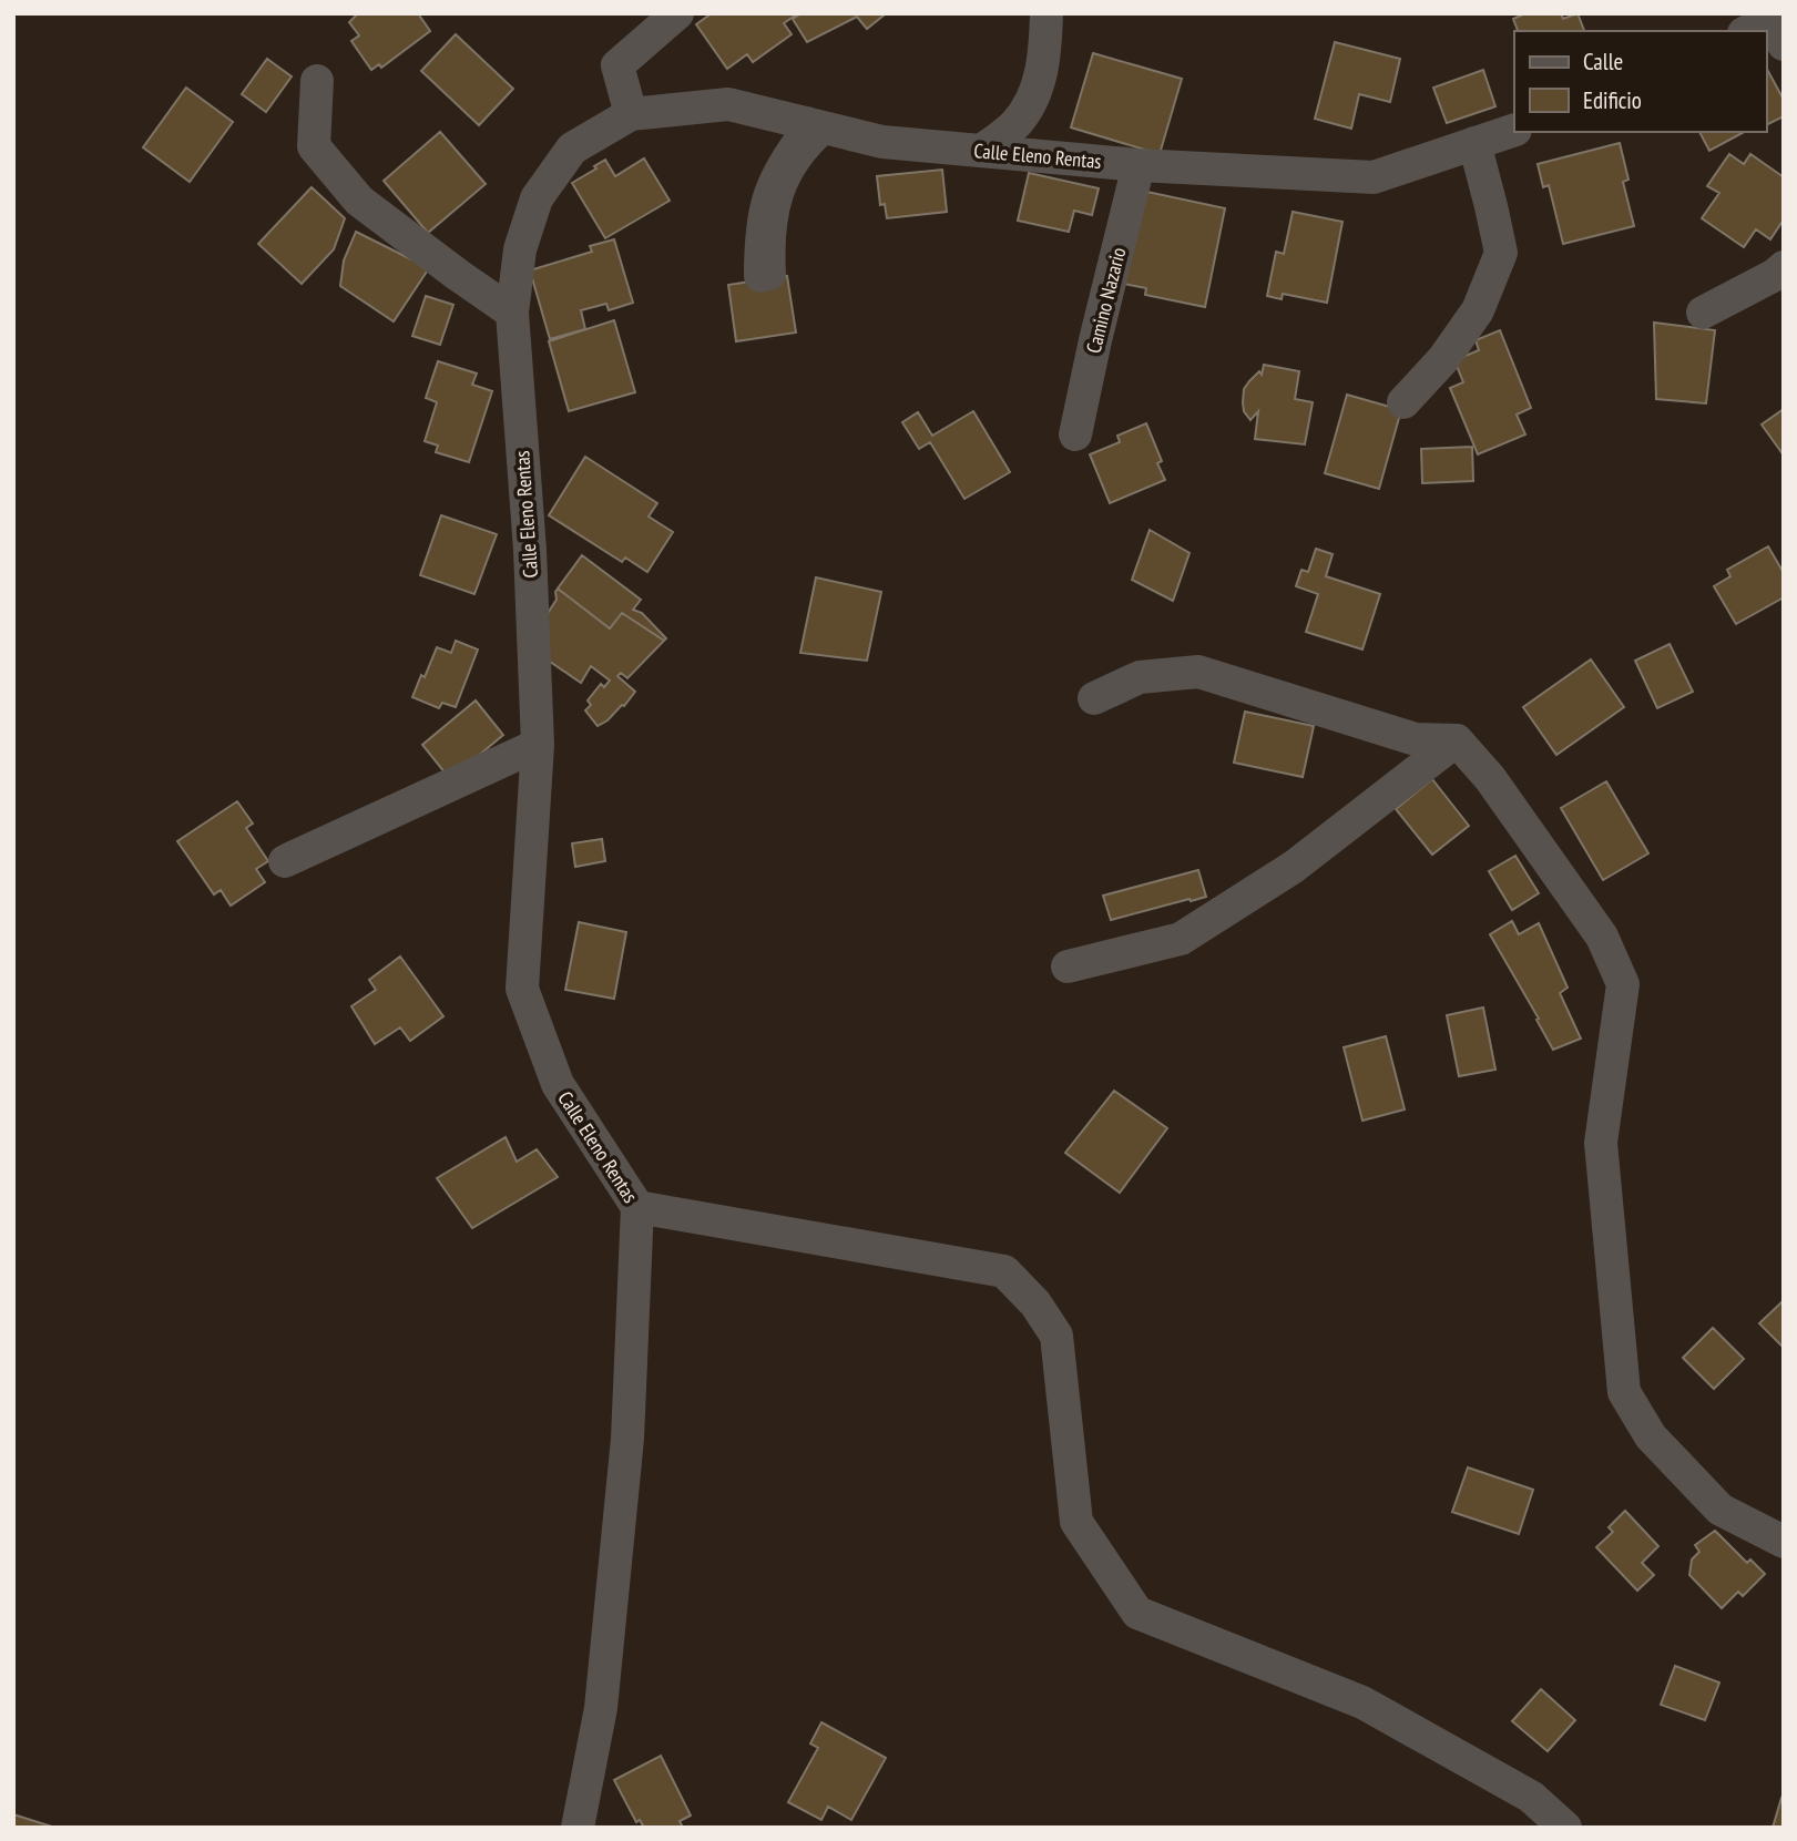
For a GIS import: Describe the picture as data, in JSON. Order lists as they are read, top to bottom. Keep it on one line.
{"streets":{"street":["Calle Eleno Rentas","Camino Nazario"]},"crossings":[["Calle Eleno Rentas","Camino Nazario"]],"legend":["Calle","Edificio"]}
